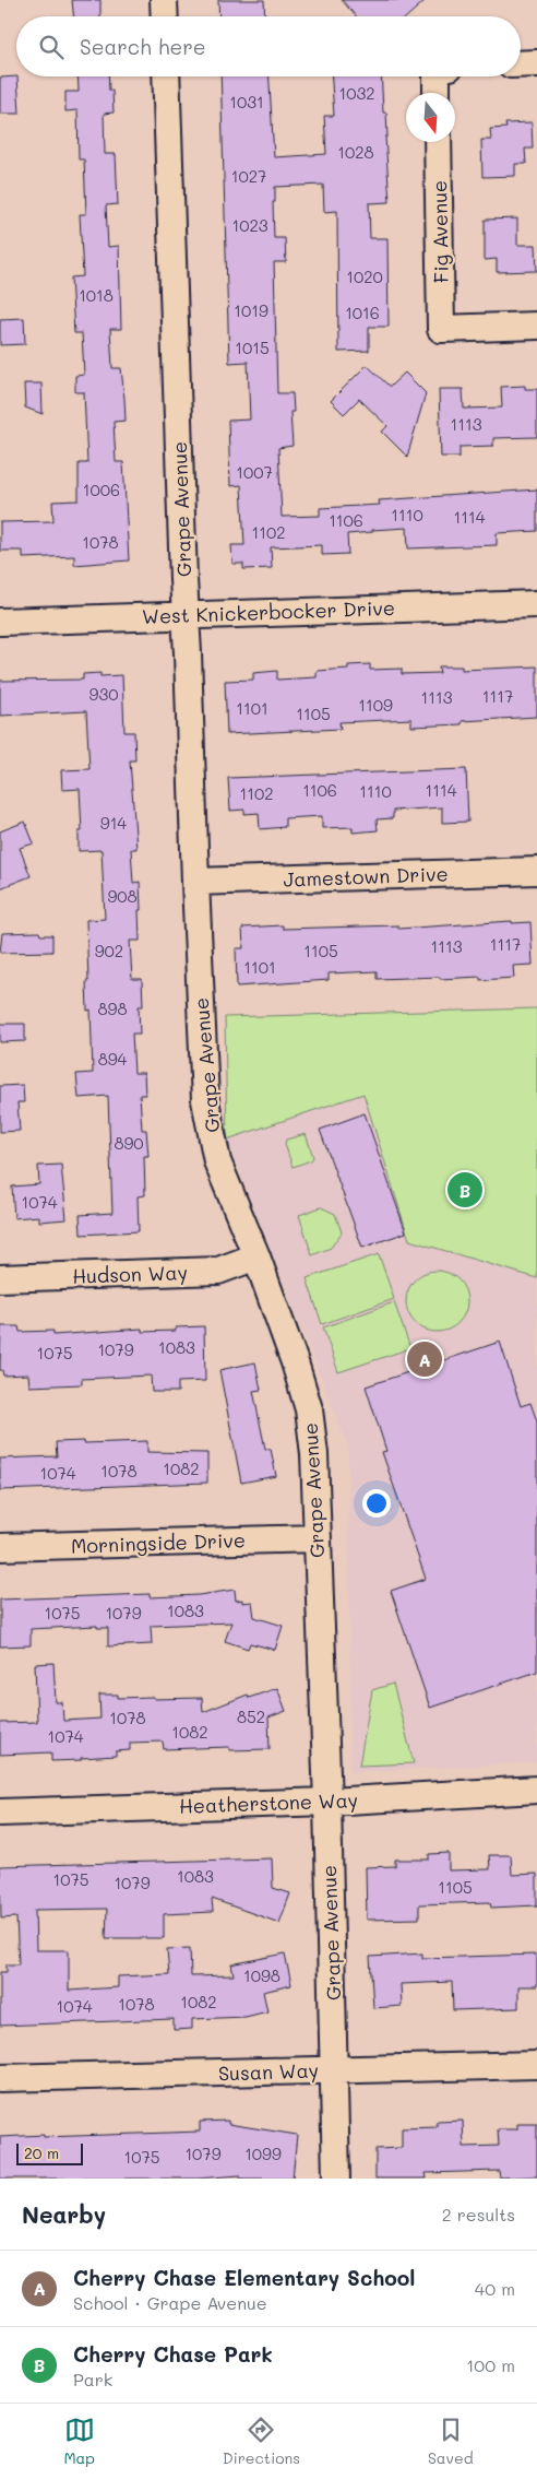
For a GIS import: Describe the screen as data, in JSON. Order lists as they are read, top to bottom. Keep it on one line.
{"streets":{"street":["Fig Avenue","Grape Avenue","West Knickerbocker Drive","Jamestown Drive","Hudson Way","Morningside Drive","Heatherstone Way","Susan Way"]},"crossings":[["Grape Avenue","West Knickerbocker Drive"],["Grape Avenue","Jamestown Drive"],["Grape Avenue","Hudson Way"],["Grape Avenue","Morningside Drive"],["Grape Avenue","Heatherstone Way"],["Grape Avenue","Susan Way"]],"house_numbers":["1032","1031","1028","1027","1023","1020","1018","1019","1016","1015","1113","1007","1006","1110","1114","1106","1102","1078","930","1117","1113","1109","1101","1105","1106","1114","1110","1102","914","908","1117","1113","902","1105","1101","898","894","890","1074","1083","1079","1075","1082","1078","1074","1083","1075","1079","852","1078","1082","1074","1083","1075","1079","1105","1098","1082","1078","1074","1079","1099","1075"],"scale_bar":"20 m","north":"bottom","page":{"search":"Search here","pins":["B","A"],"scale":"20 m","heading":["Nearby","2 results"],"list":[{"mark":"A","name":"Cherry Chase Elementary School","note":"School · Grape Avenue","value":"40 m"},{"mark":"B","name":"Cherry Chase Park","note":"Park","value":"100 m"}],"nav":["Map","Directions","Saved"]}}
